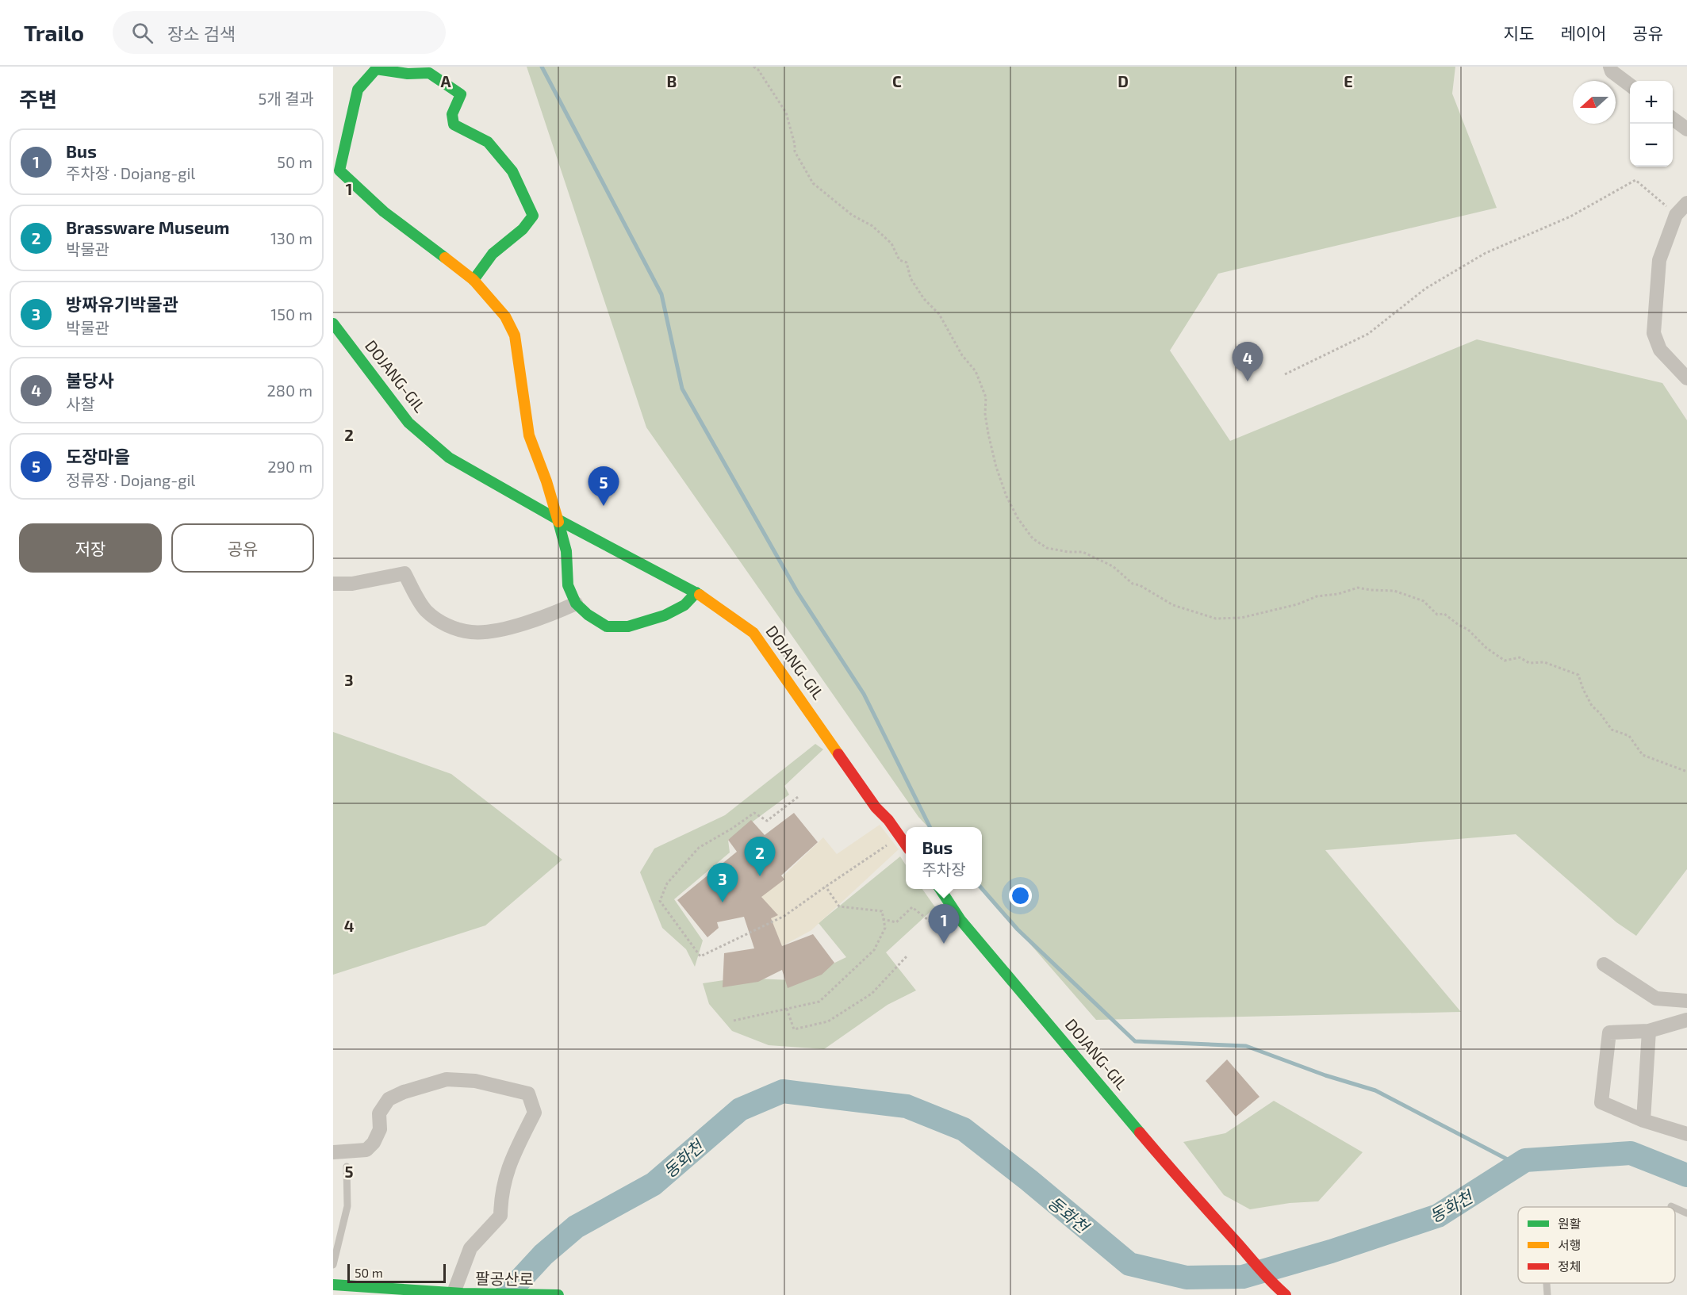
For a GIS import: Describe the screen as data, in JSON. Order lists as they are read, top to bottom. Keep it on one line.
{"streets":{"street":["DOJANG-GIL","팔공산로"]},"water":["동화천"],"legend":["원활","서행","정체"],"scale_bar":"50 m","north":"left","page":{"header":"Trailo","search":"장소 검색","nav":["지도","레이어","공유"],"heading":["주변","5개 결과"],"map_buttons":["+","−"],"list":[{"mark":"1","name":"Bus","note":"주차장 · Dojang-gil","value":"50 m"},{"mark":"2","name":"Brassware Museum","note":"박물관","value":"130 m"},{"mark":"3","name":"방짜유기박물관","note":"박물관","value":"150 m"},{"mark":"4","name":"불당사","note":"사찰","value":"280 m"},{"mark":"5","name":"도장마을","note":"정류장 · Dojang-gil","value":"290 m"}],"pins":["4","5","2","3","1"],"buttons":["저장","공유"],"popup":["Bus","주차장"],"scale":"50 m"},"grid":{"columns":["A","B","C","D","E"],"rows":["1","2","3","4","5"]}}
